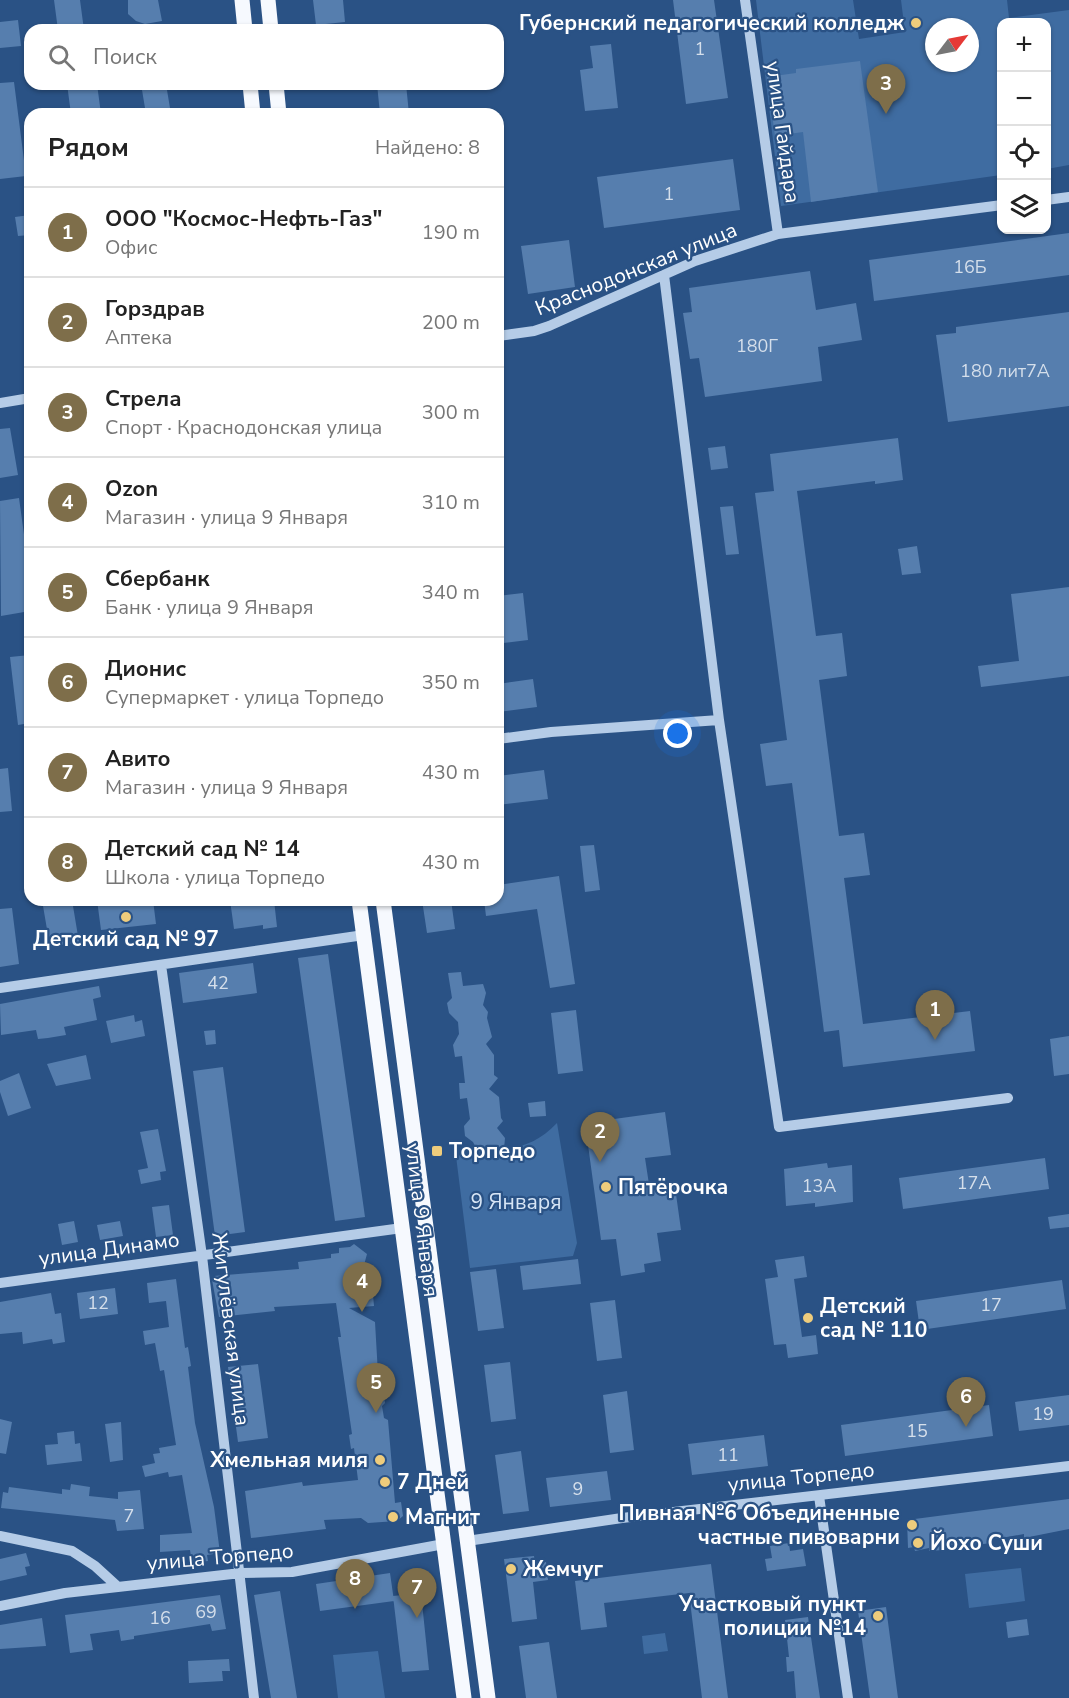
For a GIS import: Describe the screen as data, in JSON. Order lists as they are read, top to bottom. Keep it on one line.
{"streets":{"main road":["улица 9 Января"],"street":["улица Гайдара","Краснодонская улица","улица Динамо","Жигулёвская улица","улица Торпедо"]},"crossings":[["улица Гайдара","Краснодонская улица"],["улица 9 Января","улица Динамо"],["улица 9 Января","улица Торпедо"],["улица Динамо","Жигулёвская улица"],["Жигулёвская улица","улица Торпедо"]],"parks":["9 Января"],"places":{"other":["Губернский педагогический колледж","Детский сад № 97","Пятёрочка","Детский сад № 110","Хмельная миля","7 Дней","Магнит","Пивная №6 Объединенные частные пивоварни","Йохо Суши","Жемчуг","Участковый пункт полиции №14"],"transit":["Торпедо"]},"house_numbers":["1","1","16Б","180Г","180 лит7А","42","17А","13А","12","17","19","15","11","9","7","69","16"],"north":"top right","page":{"map_buttons":["+","−"],"search":"Поиск","pins":["3","1","2","4","5","6","8","7"],"heading":["Рядом","Найдено: 8"],"list":[{"mark":"1","name":"ООО \"Космос-Нефть-Газ\"","note":"Офис","value":"190 m"},{"mark":"2","name":"Горздрав","note":"Аптека","value":"200 m"},{"mark":"3","name":"Стрела","note":"Спорт · Краснодонская улица","value":"300 m"},{"mark":"4","name":"Ozon","note":"Магазин · улица 9 Января","value":"310 m"},{"mark":"5","name":"Сбербанк","note":"Банк · улица 9 Января","value":"340 m"},{"mark":"6","name":"Дионис","note":"Супермаркет · улица Торпедо","value":"350 m"},{"mark":"7","name":"Авито","note":"Магазин · улица 9 Января","value":"430 m"},{"mark":"8","name":"Детский сад № 14","note":"Школа · улица Торпедо","value":"430 m"}]}}
